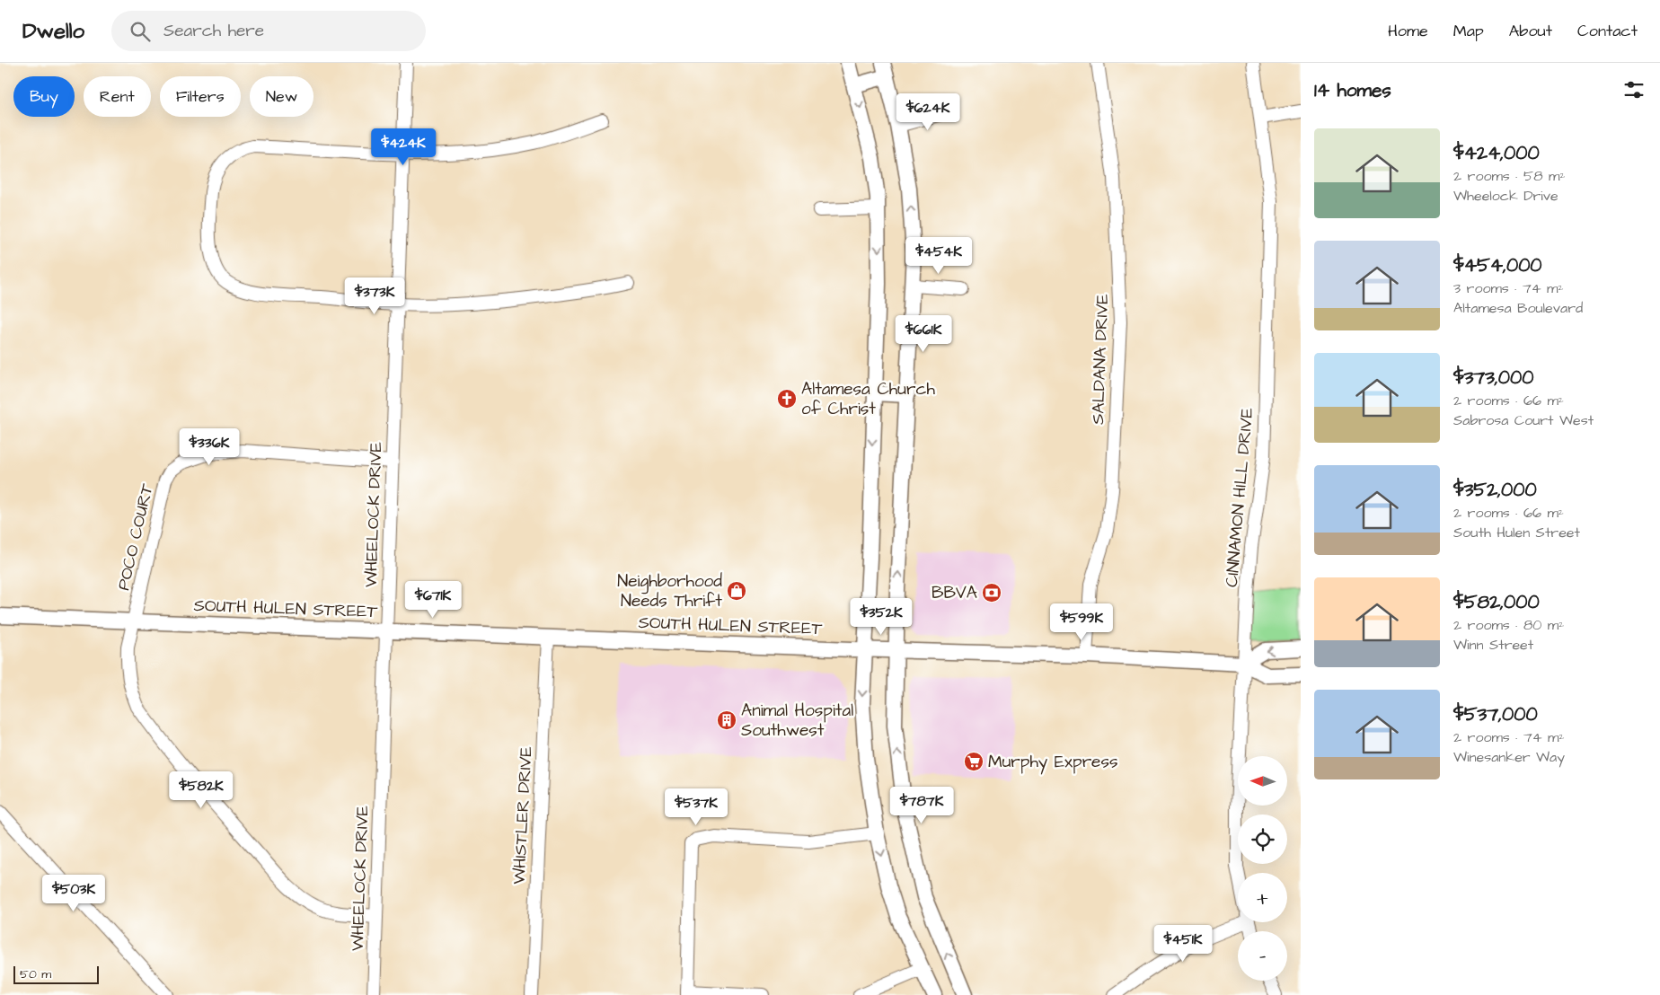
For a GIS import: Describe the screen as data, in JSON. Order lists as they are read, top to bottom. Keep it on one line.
{"streets":{"main road":["SOUTH HULEN STREET"],"street":["SALDANA DRIVE","CINNAMON HILL DRIVE","WHEELOCK DRIVE","POCO COURT","WHISTLER DRIVE"]},"crossings":[["SALDANA DRIVE","SOUTH HULEN STREET"],["CINNAMON HILL DRIVE","SOUTH HULEN STREET"],["WHEELOCK DRIVE","POCO COURT"],["WHEELOCK DRIVE","SOUTH HULEN STREET"],["POCO COURT","SOUTH HULEN STREET"],["SOUTH HULEN STREET","WHISTLER DRIVE"]],"places":{"church":["Altamesa Church of Christ"],"shop":["Neighborhood Needs Thrift"],"bank":["BBVA"],"building":["Animal Hospital Southwest"],"supermarket":["Murphy Express"]},"scale_bar":"50 m","north":"left","page":{"header":"Dwello","search":"Search here","nav":["Home","Map","About","Contact"],"heading":"14 homes","chip":["Buy","Rent","Filters","New"],"price":["$624K","$424K","$454K","$373K","$661K","$336K","$671K","$352K","$599K","$582K","$787K","$537K","$503K","$451K"],"list":[{"name":"$424,000","note":"2 rooms · 58 m² · Wheelock Drive"},{"name":"$454,000","note":"3 rooms · 74 m² · Altamesa Boulevard"},{"name":"$373,000","note":"2 rooms · 66 m² · Sabrosa Court West"},{"name":"$352,000","note":"2 rooms · 66 m² · South Hulen Street"},{"name":"$582,000","note":"2 rooms · 80 m² · Winn Street"},{"name":"$537,000","note":"2 rooms · 74 m² · Winesanker Way"}],"map_buttons":["+","−"],"scale":"50 m"}}
